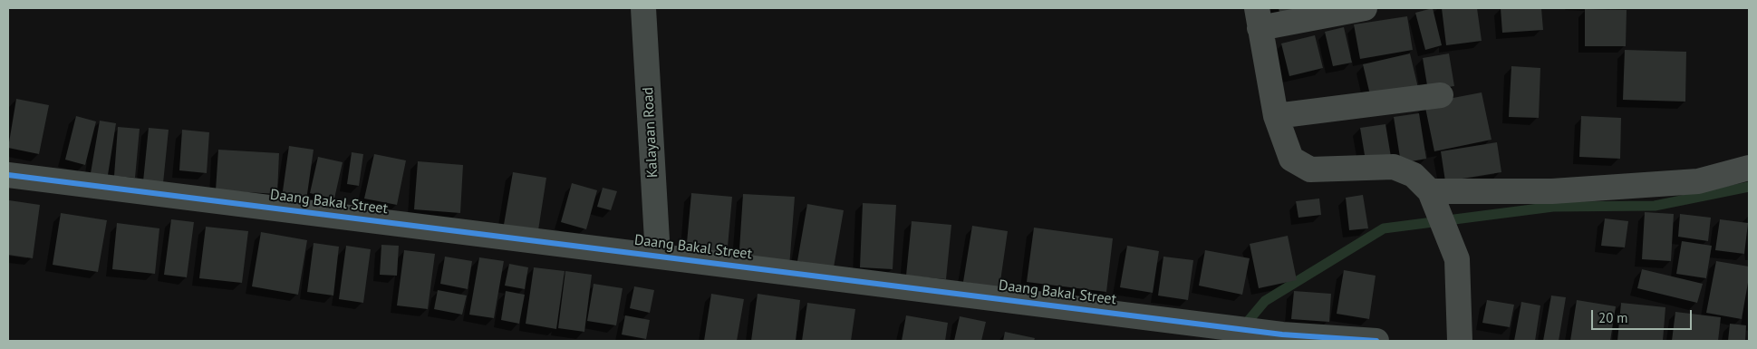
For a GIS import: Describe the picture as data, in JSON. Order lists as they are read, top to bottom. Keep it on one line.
{"streets":{"street":["Kalayaan Road","Daang Bakal Street"]},"crossings":[["Kalayaan Road","Daang Bakal Street"]],"scale_bar":"20 m"}
